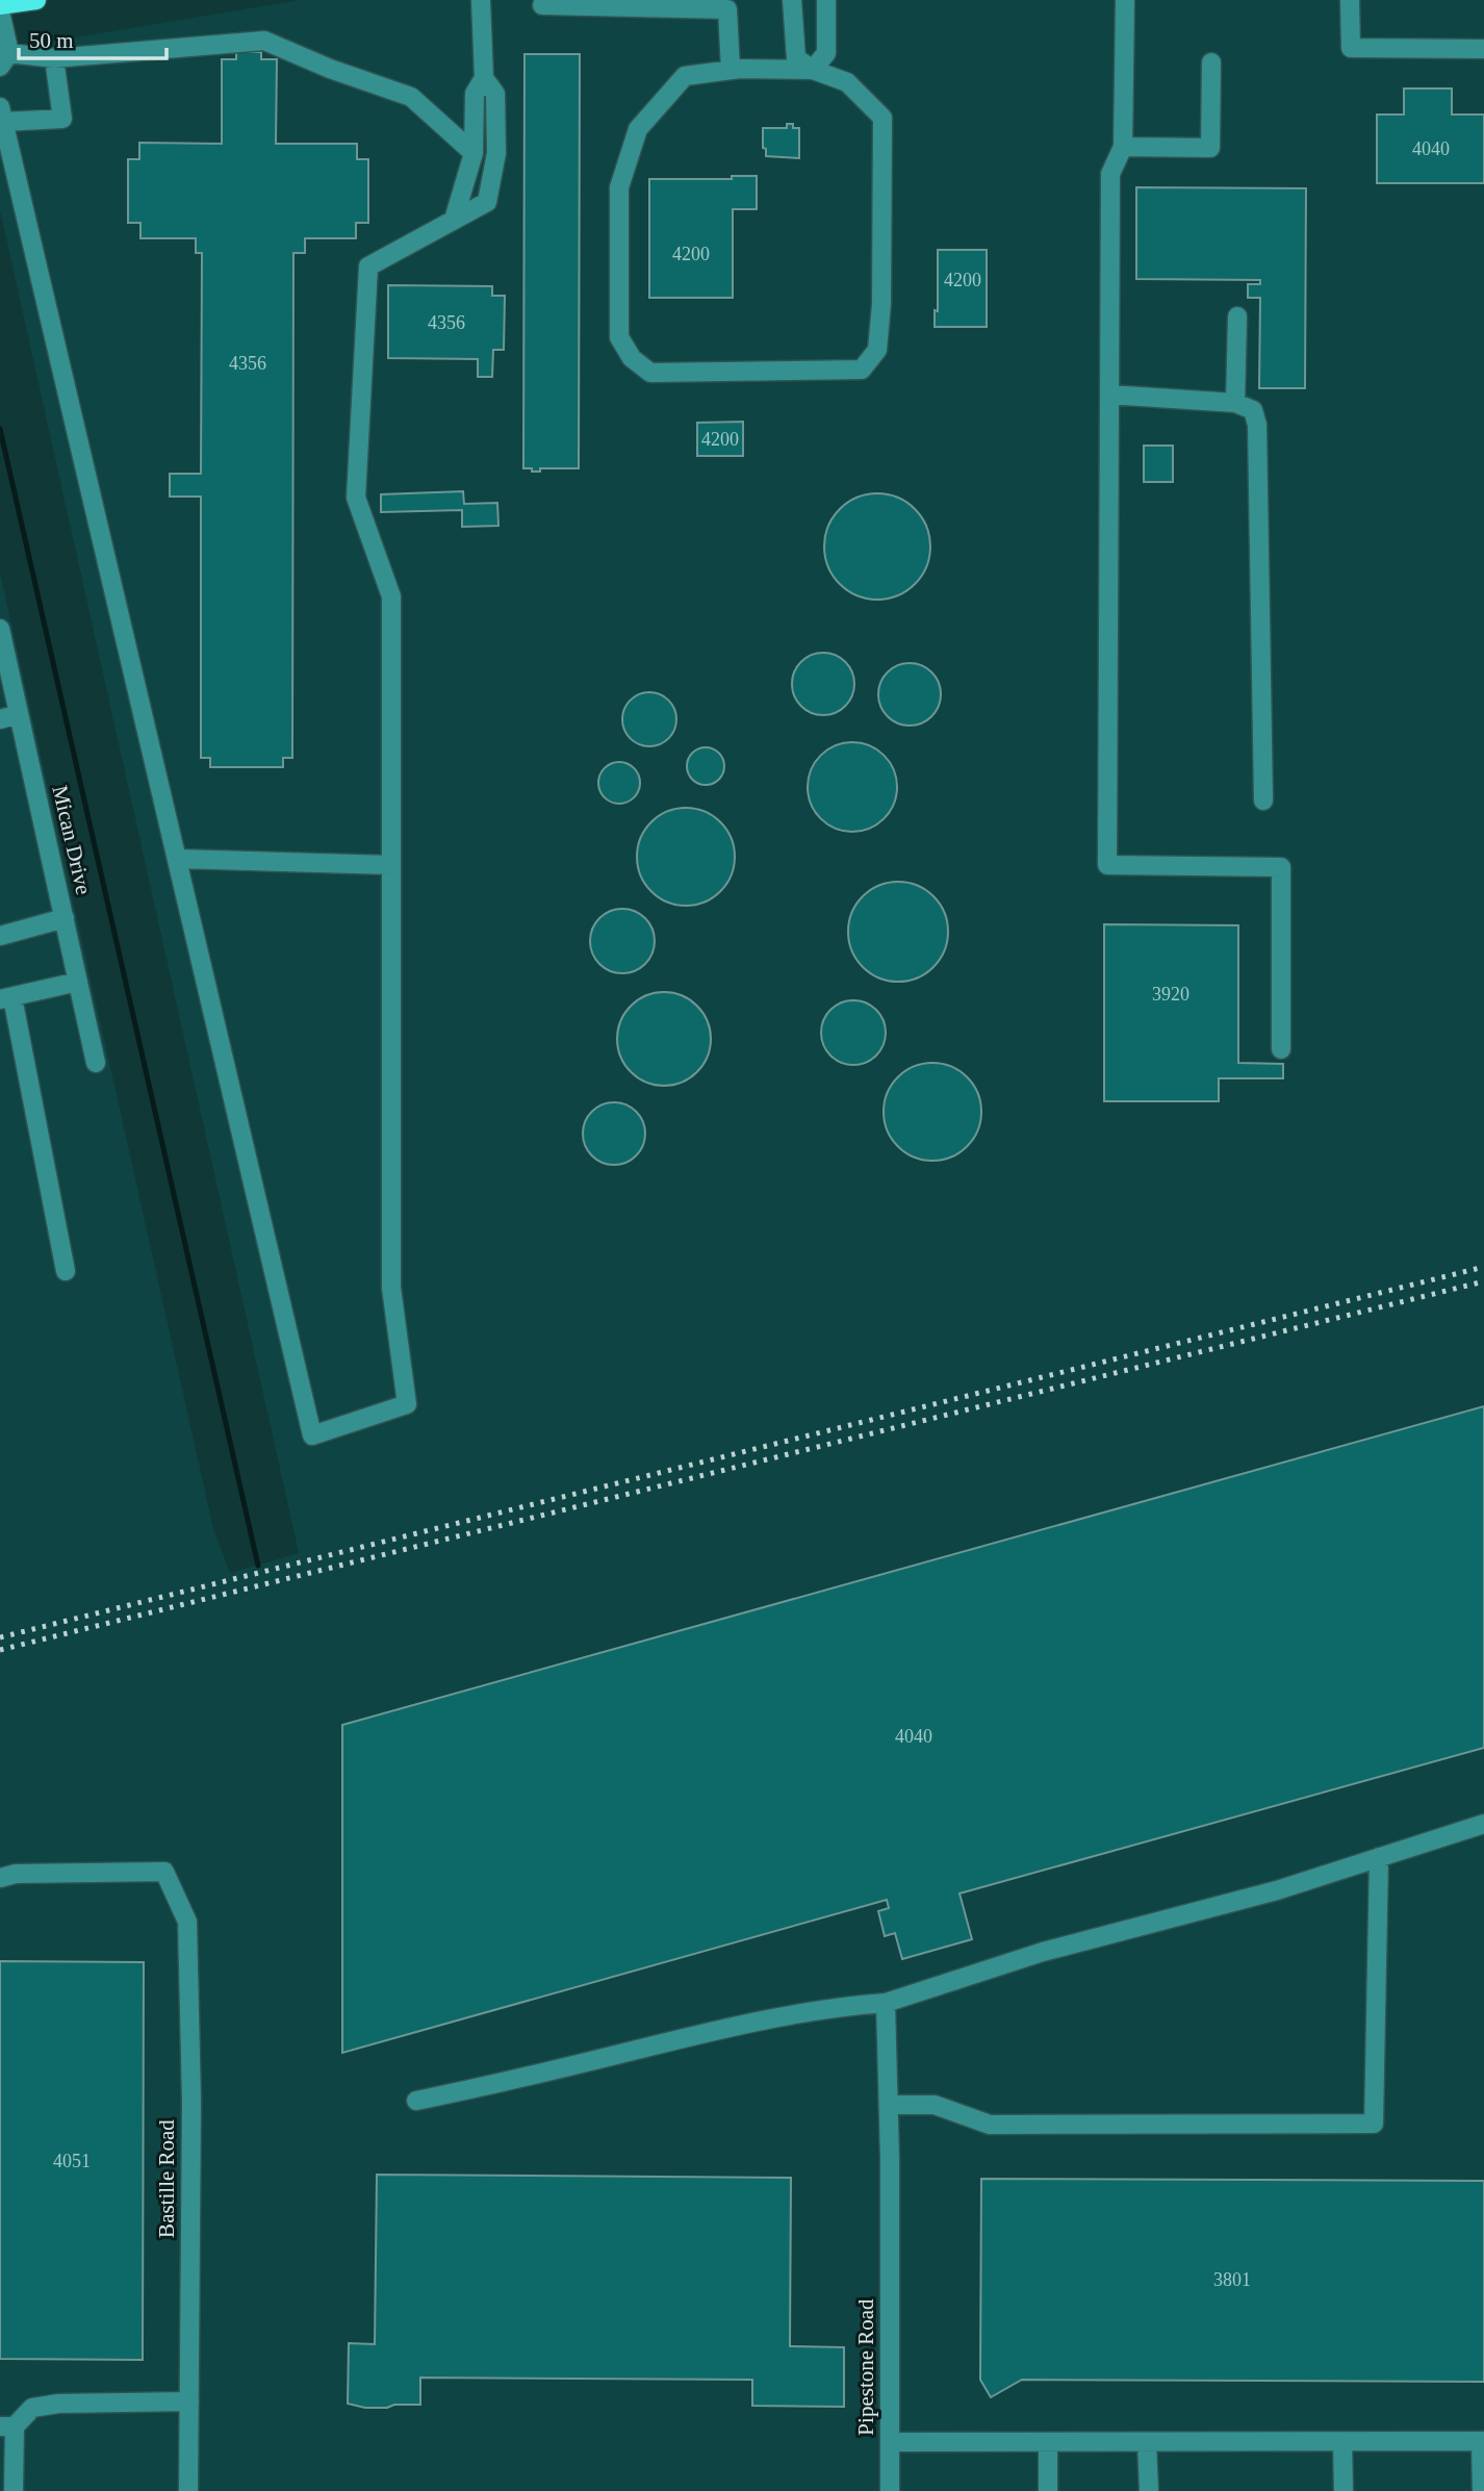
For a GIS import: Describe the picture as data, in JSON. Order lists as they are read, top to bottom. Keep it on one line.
{"streets":{"street":["Mican Drive","Bastille Road","Pipestone Road"]},"house_numbers":["4040","4200","4200","4356","4356","4200","3920","4040","4051","3801"],"scale_bar":"50 m"}
